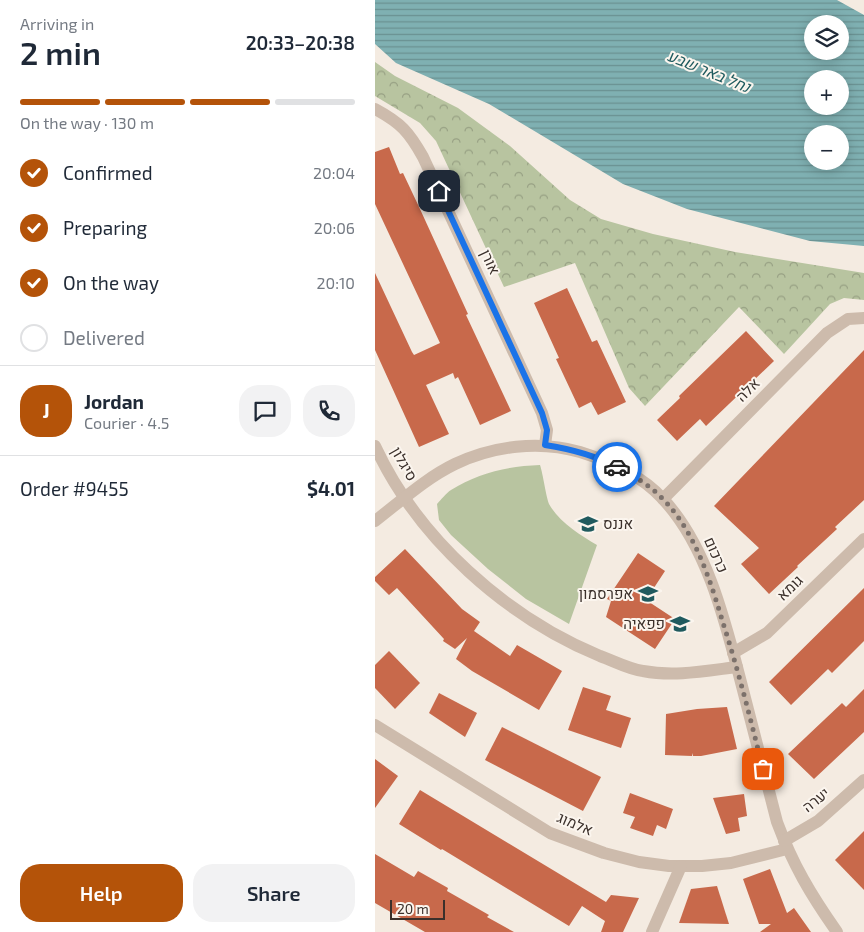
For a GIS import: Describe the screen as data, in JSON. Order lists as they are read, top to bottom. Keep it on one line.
{"streets":{"street":["אורן","אלה","סיגלון","כרכום","גומא","יערה","אלמוג"]},"crossings":[["אורן","כרכום"],["אלה","כרכום"],["סיגלון","כרכום"],["כרכום","גומא"],["כרכום","יערה"],["כרכום","אלמוג"],["יערה","אלמוג"]],"water":["נחל באר שבע"],"places":{"school or university":["אננס","אפרסמון","פפאיה"]},"scale_bar":"20 m","page":{"heading":["2 min","Arriving in","20:33–20:38"],"panel":["Jordan","Courier · 4.5","Order #9455","$4.01"],"map_buttons":["+","−"],"bar":"On the way · 130 m","list":[["Confirmed","20:04"],["Preparing","20:06"],["On the way","20:10"],"Delivered"],"round":"J","buttons":["Help","Share"],"scale":"20 m"}}
